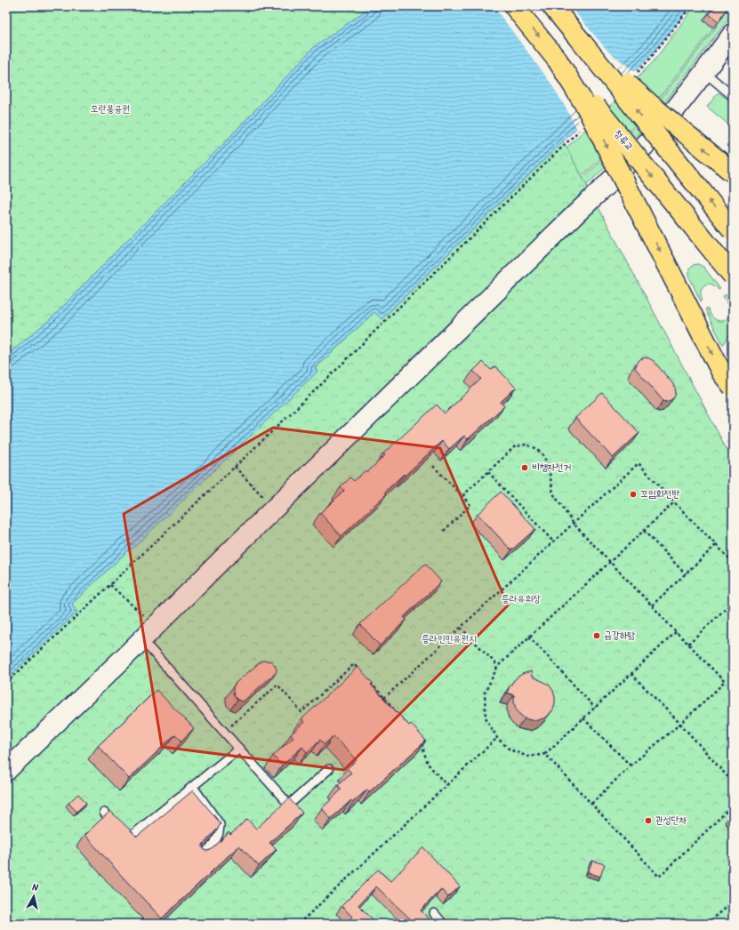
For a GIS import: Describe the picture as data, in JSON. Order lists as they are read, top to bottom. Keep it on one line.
{"streets":{"main road":["청류교"]},"parks":["모란봉공원","릉라유희장","릉라인민유원지"],"places":["비행자전거","꼬임회전반","급강하탑","관성단차"],"north":"top"}
